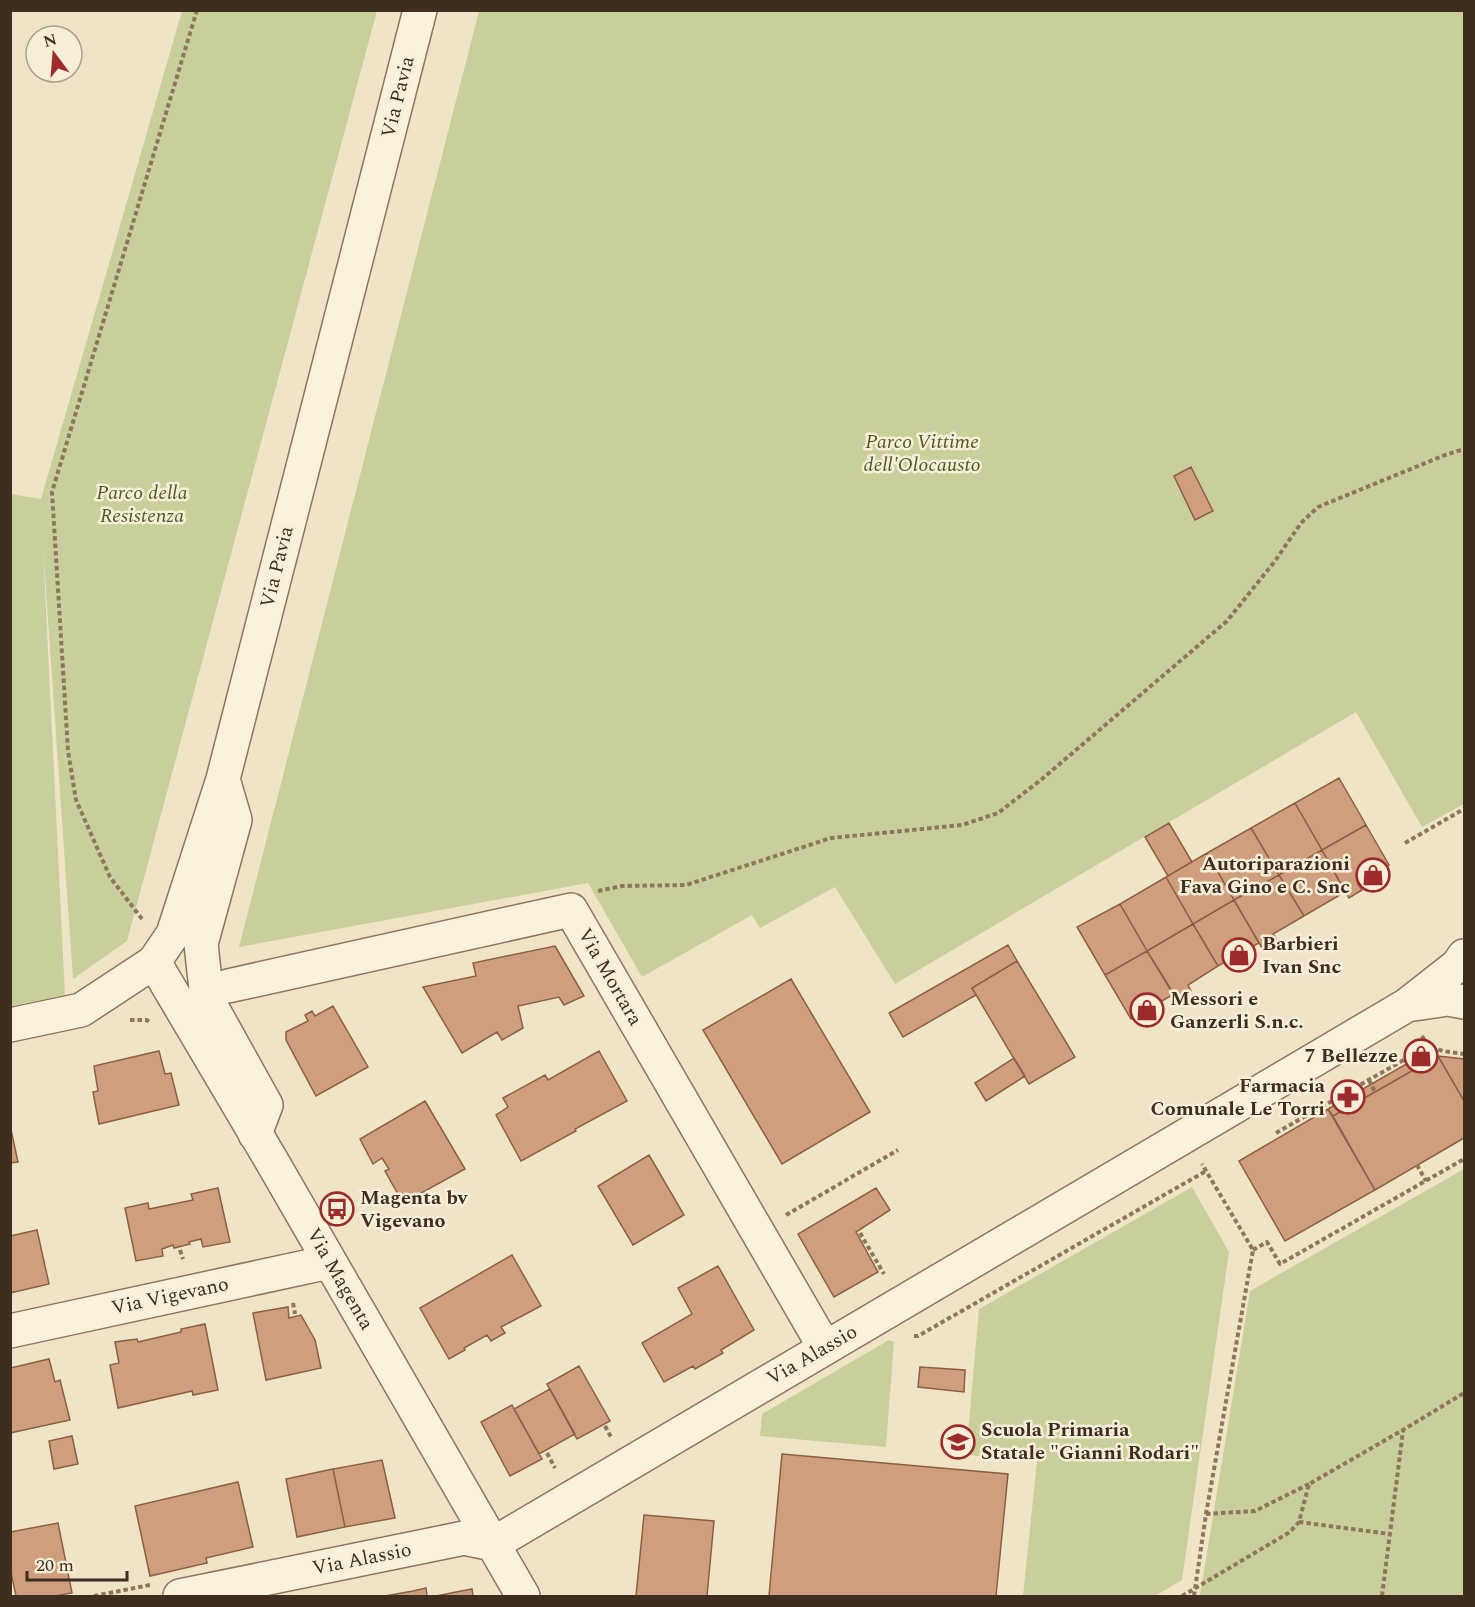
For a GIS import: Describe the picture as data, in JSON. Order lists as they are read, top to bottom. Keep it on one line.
{"streets":{"street":["Via Pavia","Via Mortara","Via Magenta","Via Vigevano","Via Alassio"]},"crossings":[["Via Pavia","Via Magenta"],["Via Mortara","Via Alassio"],["Via Magenta","Via Vigevano"],["Via Magenta","Via Alassio"]],"parks":["Parco Vittime dell'Olocausto","Parco della Resistenza"],"places":{"shop":["Autoriparazioni Fava Gino e C. Snc","Barbieri Ivan Snc","Messori e Ganzerli S.n.c.","7 Bellezze"],"pharmacy":["Farmacia Comunale Le Torri"],"bus stop":["Magenta bv Vigevano"],"school or university":["Scuola Primaria Statale \"Gianni Rodari\""]},"scale_bar":"20 m","north":"top"}
